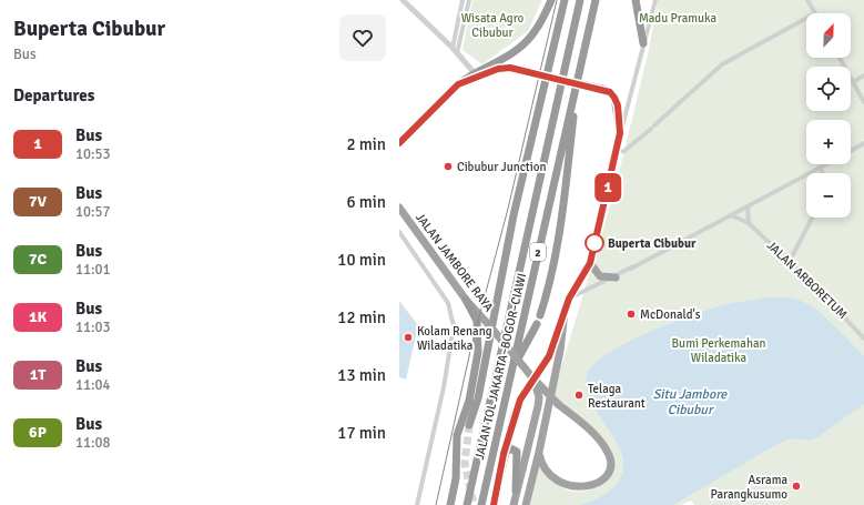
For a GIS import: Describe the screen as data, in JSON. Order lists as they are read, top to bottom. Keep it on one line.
{"streets":{"highway":["2","JALAN JAMBORE RAYA","JALAN TOL JAKARTA–BOGOR–CIAWI"],"street":["JALAN ARBORETUM"]},"water":["Situ Jambore Cibubur"],"parks":["Wisata Agro Cibubur","Madu Pramuka","Bumi Perkemahan Wiladatika"],"places":["Cibubur Junction","Buperta Cibubur","McDonald's","Kolam Renang Wiladatika","Telaga Restaurant","Asrama Parangkusumo"],"lines":["bus line 1"],"north":"top right","page":{"heading":[["Buperta Cibubur","Bus"],"Departures"],"on_map":"1","map_buttons":["+","−"],"list":[{"mark":"1","name":"Bus","note":"10:53","value":"2 min"},{"mark":"7V","name":"Bus","note":"10:57","value":"6 min"},{"mark":"7C","name":"Bus","note":"11:01","value":"10 min"},{"mark":"1K","name":"Bus","note":"11:03","value":"12 min"},{"mark":"1T","name":"Bus","note":"11:04","value":"13 min"},{"mark":"6P","name":"Bus","note":"11:08","value":"17 min"}]}}
